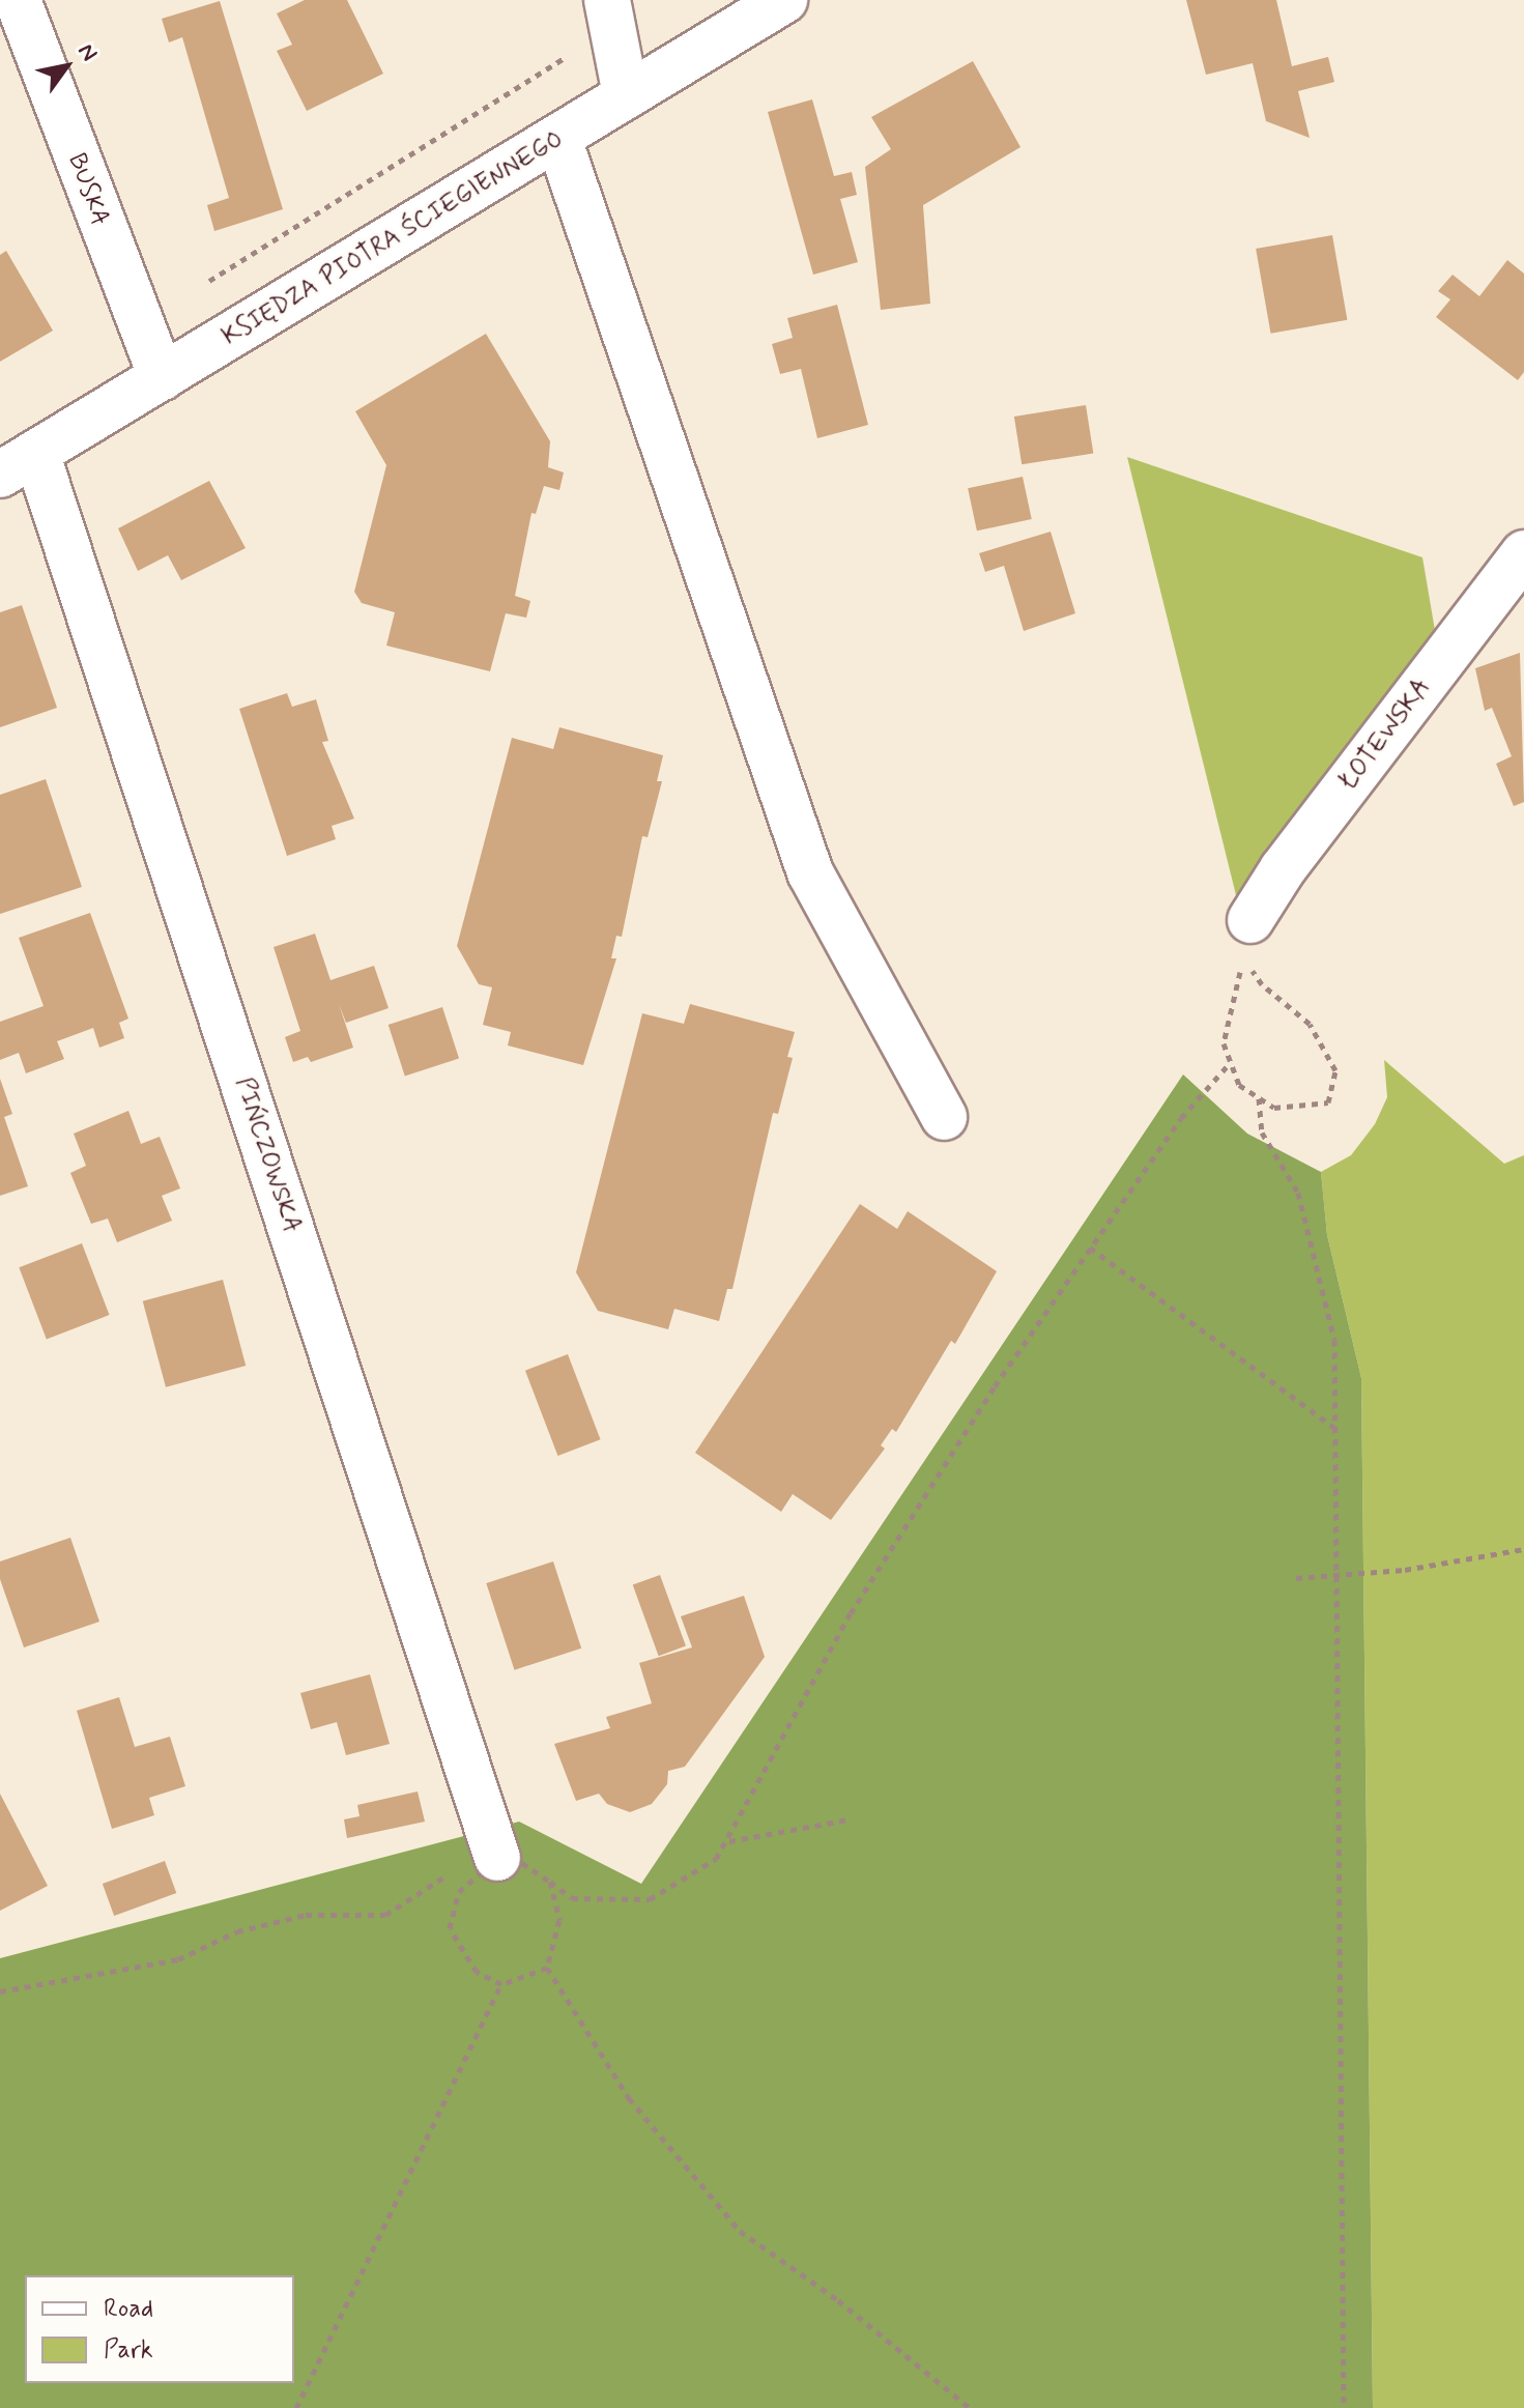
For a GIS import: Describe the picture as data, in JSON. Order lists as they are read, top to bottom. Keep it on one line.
{"streets":{"street":["BUSKA","KSIĘDZA PIOTRA ŚCIEGIENNEGO","ŁOTEWSKA","PIŃCZOWSKA"]},"crossings":[["BUSKA","KSIĘDZA PIOTRA ŚCIEGIENNEGO"],["KSIĘDZA PIOTRA ŚCIEGIENNEGO","PIŃCZOWSKA"]],"legend":["Road","Park"],"north":"top right"}
